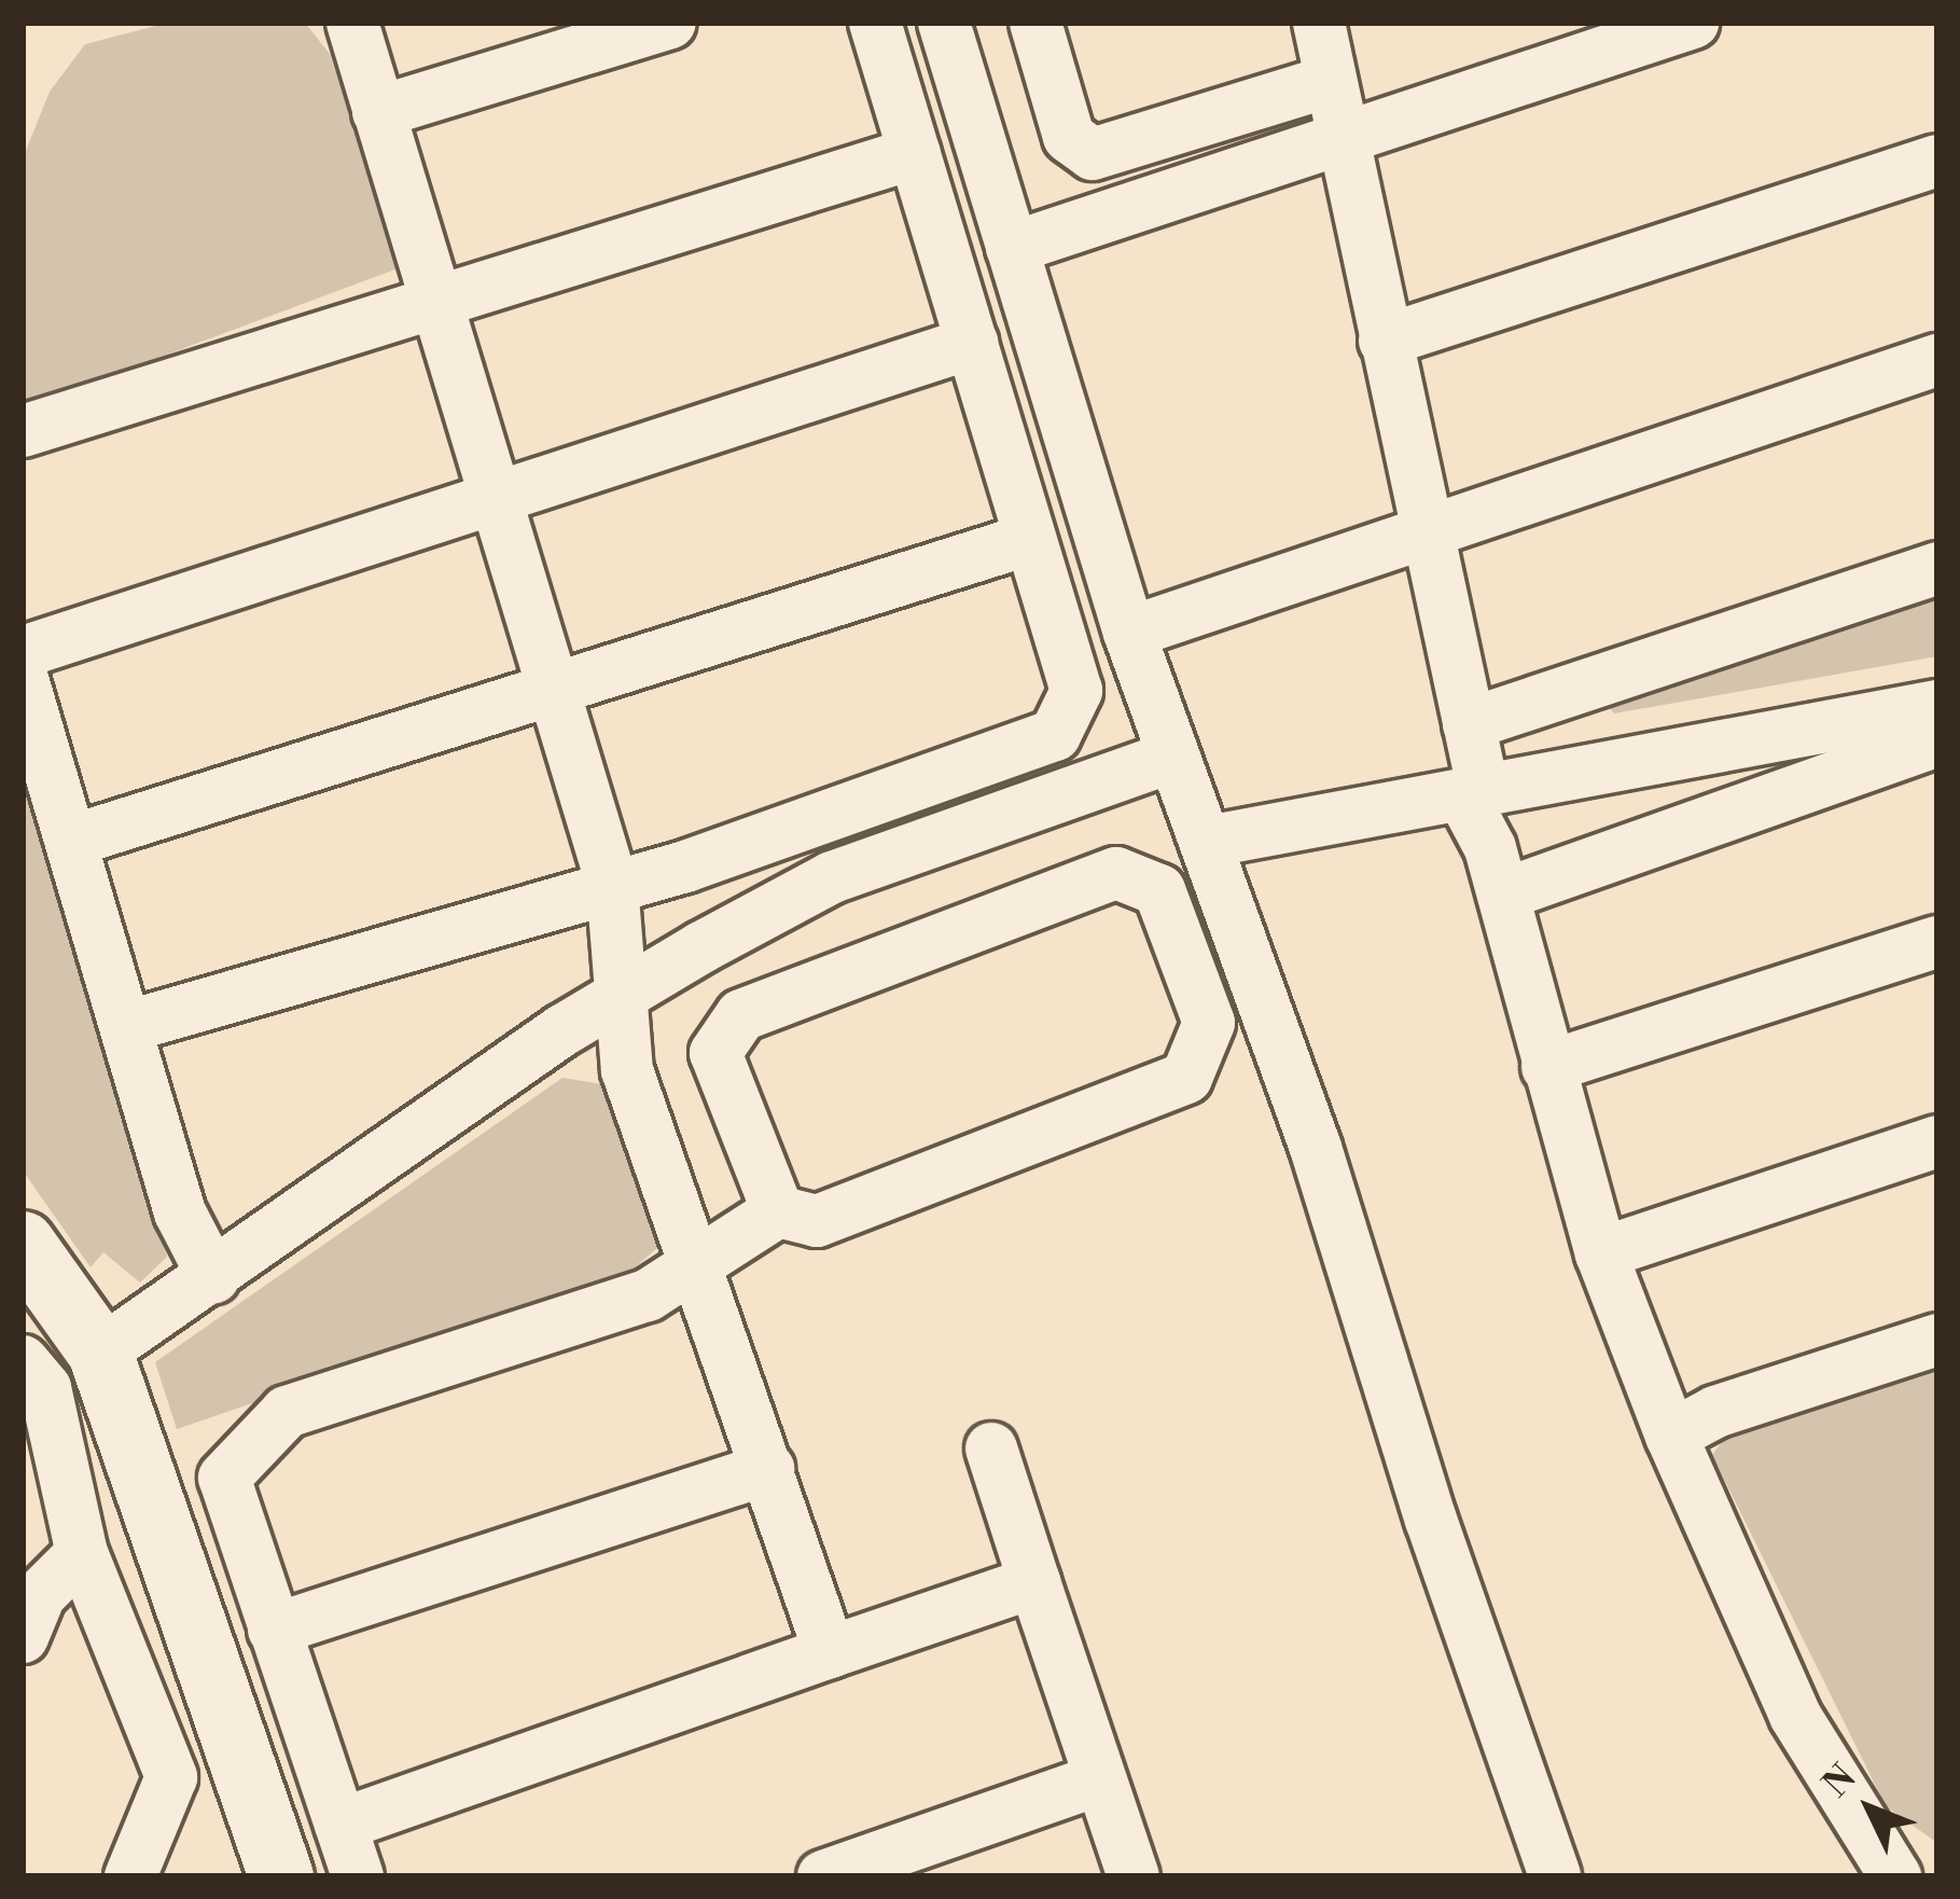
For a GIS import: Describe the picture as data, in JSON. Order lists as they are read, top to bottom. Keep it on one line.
{"north":"top left"}
